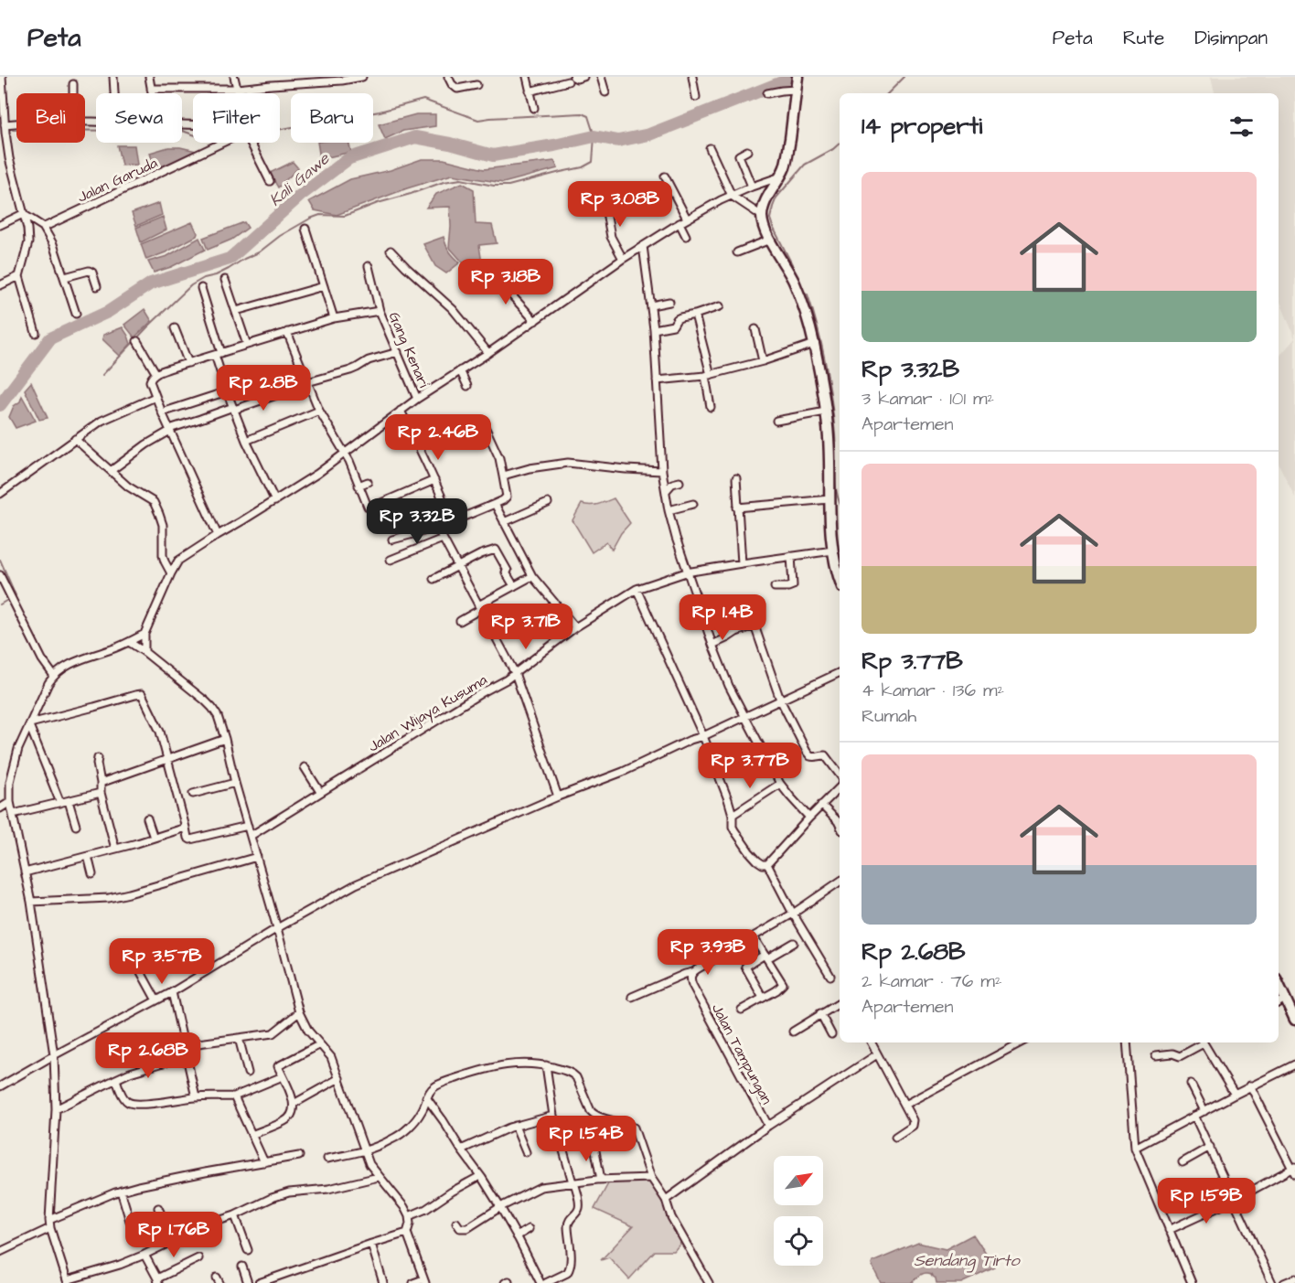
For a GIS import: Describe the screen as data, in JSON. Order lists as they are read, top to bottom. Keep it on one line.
{"streets":{"street":["Jalan Garuda","Gang Kenari","Jalan Wijaya Kusuma","Jalan Tampungan"]},"water":["Kali Gawe","Sendang Tirto"],"north":"top right","page":{"header":"Peta","nav":["Peta","Rute","Disimpan"],"chip":["Beli","Sewa","Filter","Baru"],"heading":"14 properti","list":[{"name":"Rp 3.32B","note":"3 kamar · 101 m² · Apartemen"},{"name":"Rp 3.77B","note":"4 kamar · 136 m² · Rumah"},{"name":"Rp 2.68B","note":"2 kamar · 76 m² · Apartemen"}],"price":["Rp 3.08B","Rp 3.18B","Rp 2.8B","Rp 2.46B","Rp 3.32B","Rp 1.4B","Rp 3.71B","Rp 3.77B","Rp 3.93B","Rp 3.57B","Rp 2.68B","Rp 1.54B","Rp 1.59B","Rp 1.76B"]}}
